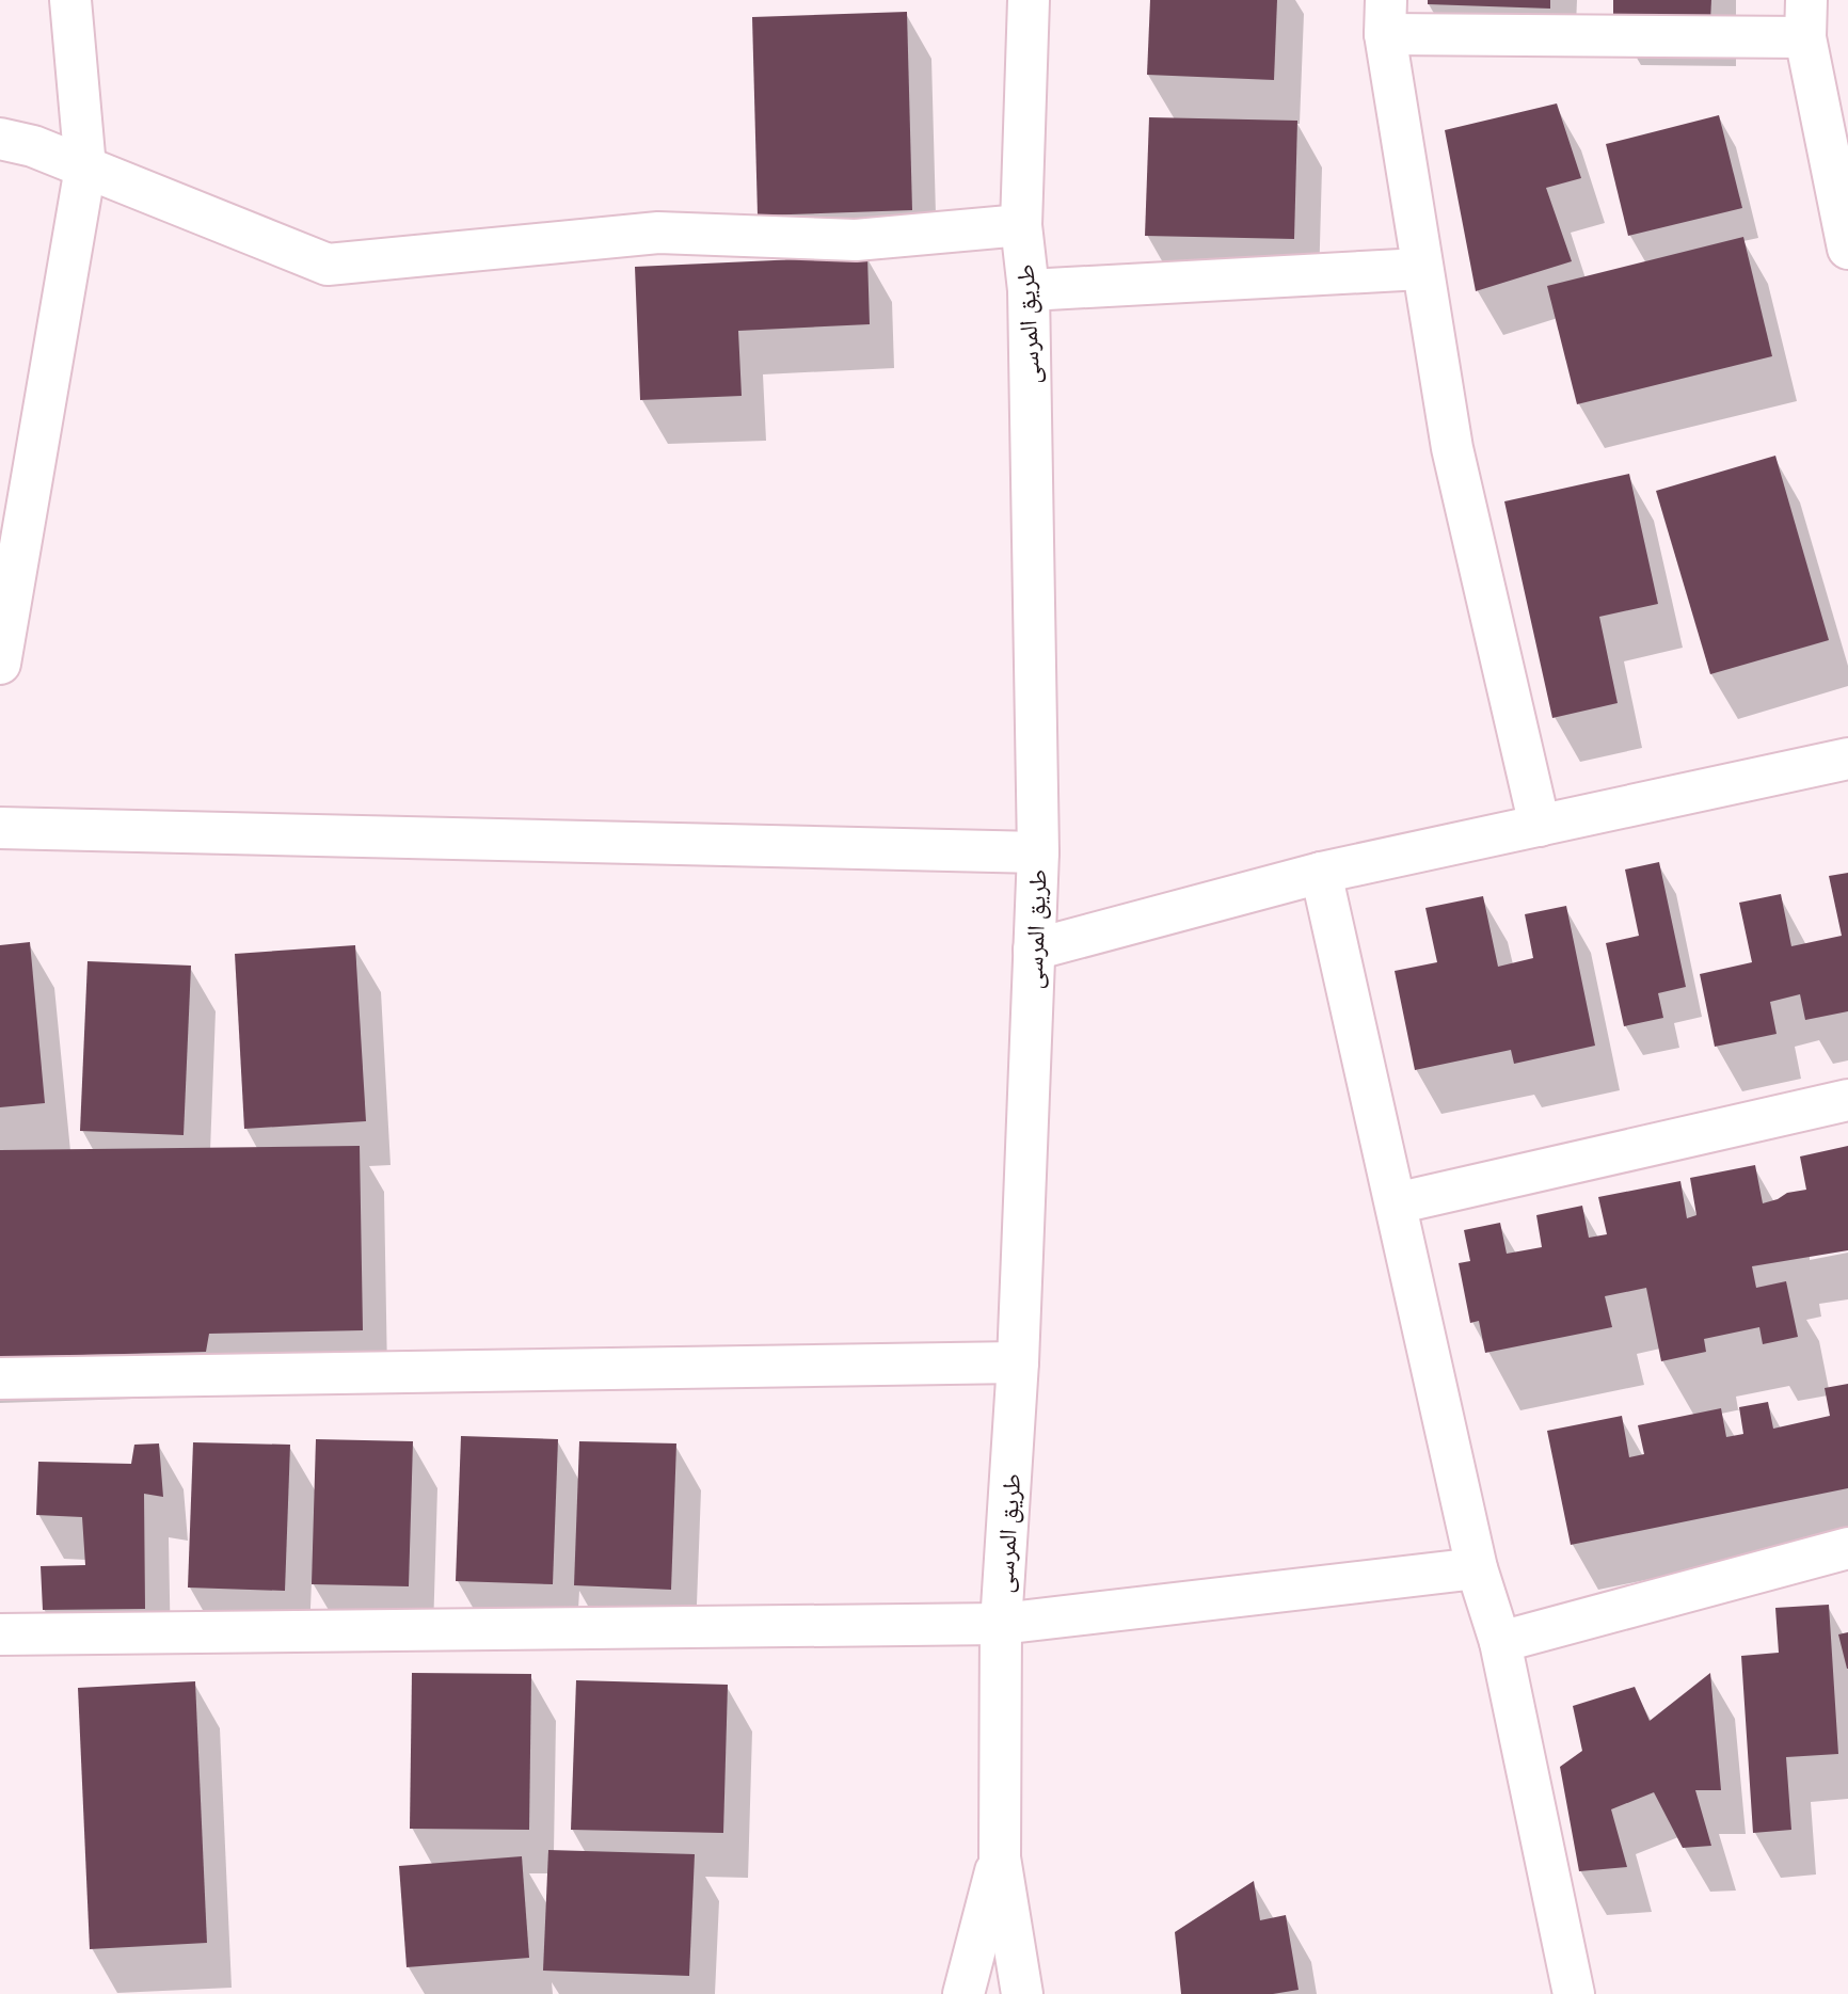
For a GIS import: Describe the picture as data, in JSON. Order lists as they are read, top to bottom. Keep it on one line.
{"streets":{"street":["طريق المرسى"]}}
